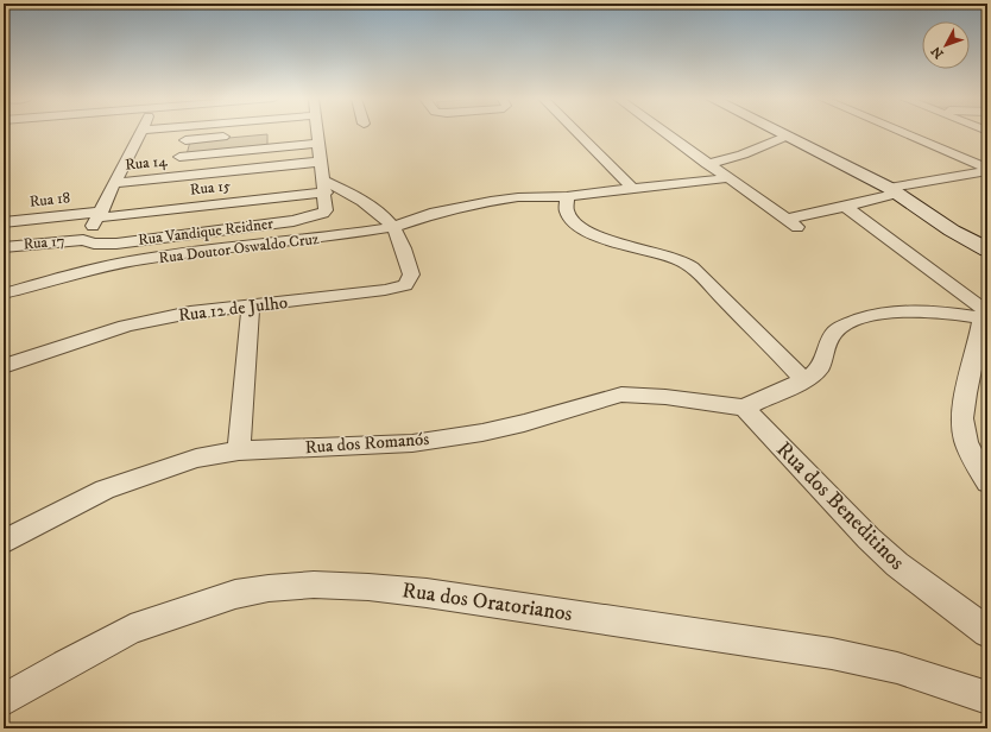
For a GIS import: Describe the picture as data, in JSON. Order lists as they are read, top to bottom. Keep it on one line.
{"streets":{"street":["Rua 14","Rua 15","Rua 18","Rua Vandique Reidner","Rua 17","Rua Doutor Oswaldo Cruz","Rua 12 de Julho","Rua dos Romanós","Rua dos Beneditinos","Rua dos Oratorianos"]},"crossings":[["Rua 15","Rua 18"],["Rua 15","Rua Vandique Reidner"],["Rua Vandique Reidner","Rua 17"],["Rua Doutor Oswaldo Cruz","Rua 12 de Julho"],["Rua dos Romanós","Rua dos Beneditinos"]],"north":"bottom left"}
